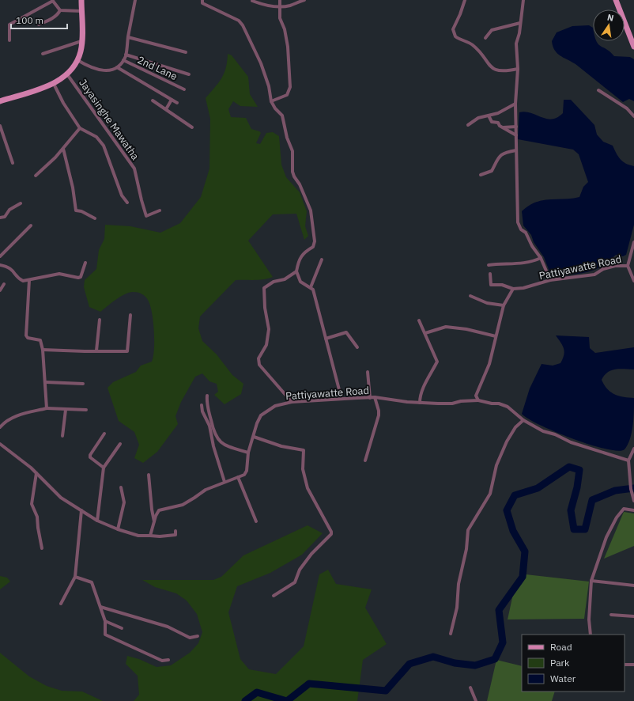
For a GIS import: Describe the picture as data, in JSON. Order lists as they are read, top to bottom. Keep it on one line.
{"streets":{"street":["2nd Lane","Jayasinghe Mawatha","Pattiyawatte Road"]},"legend":["Road","Park","Water"],"scale_bar":"100 m","north":"top"}
